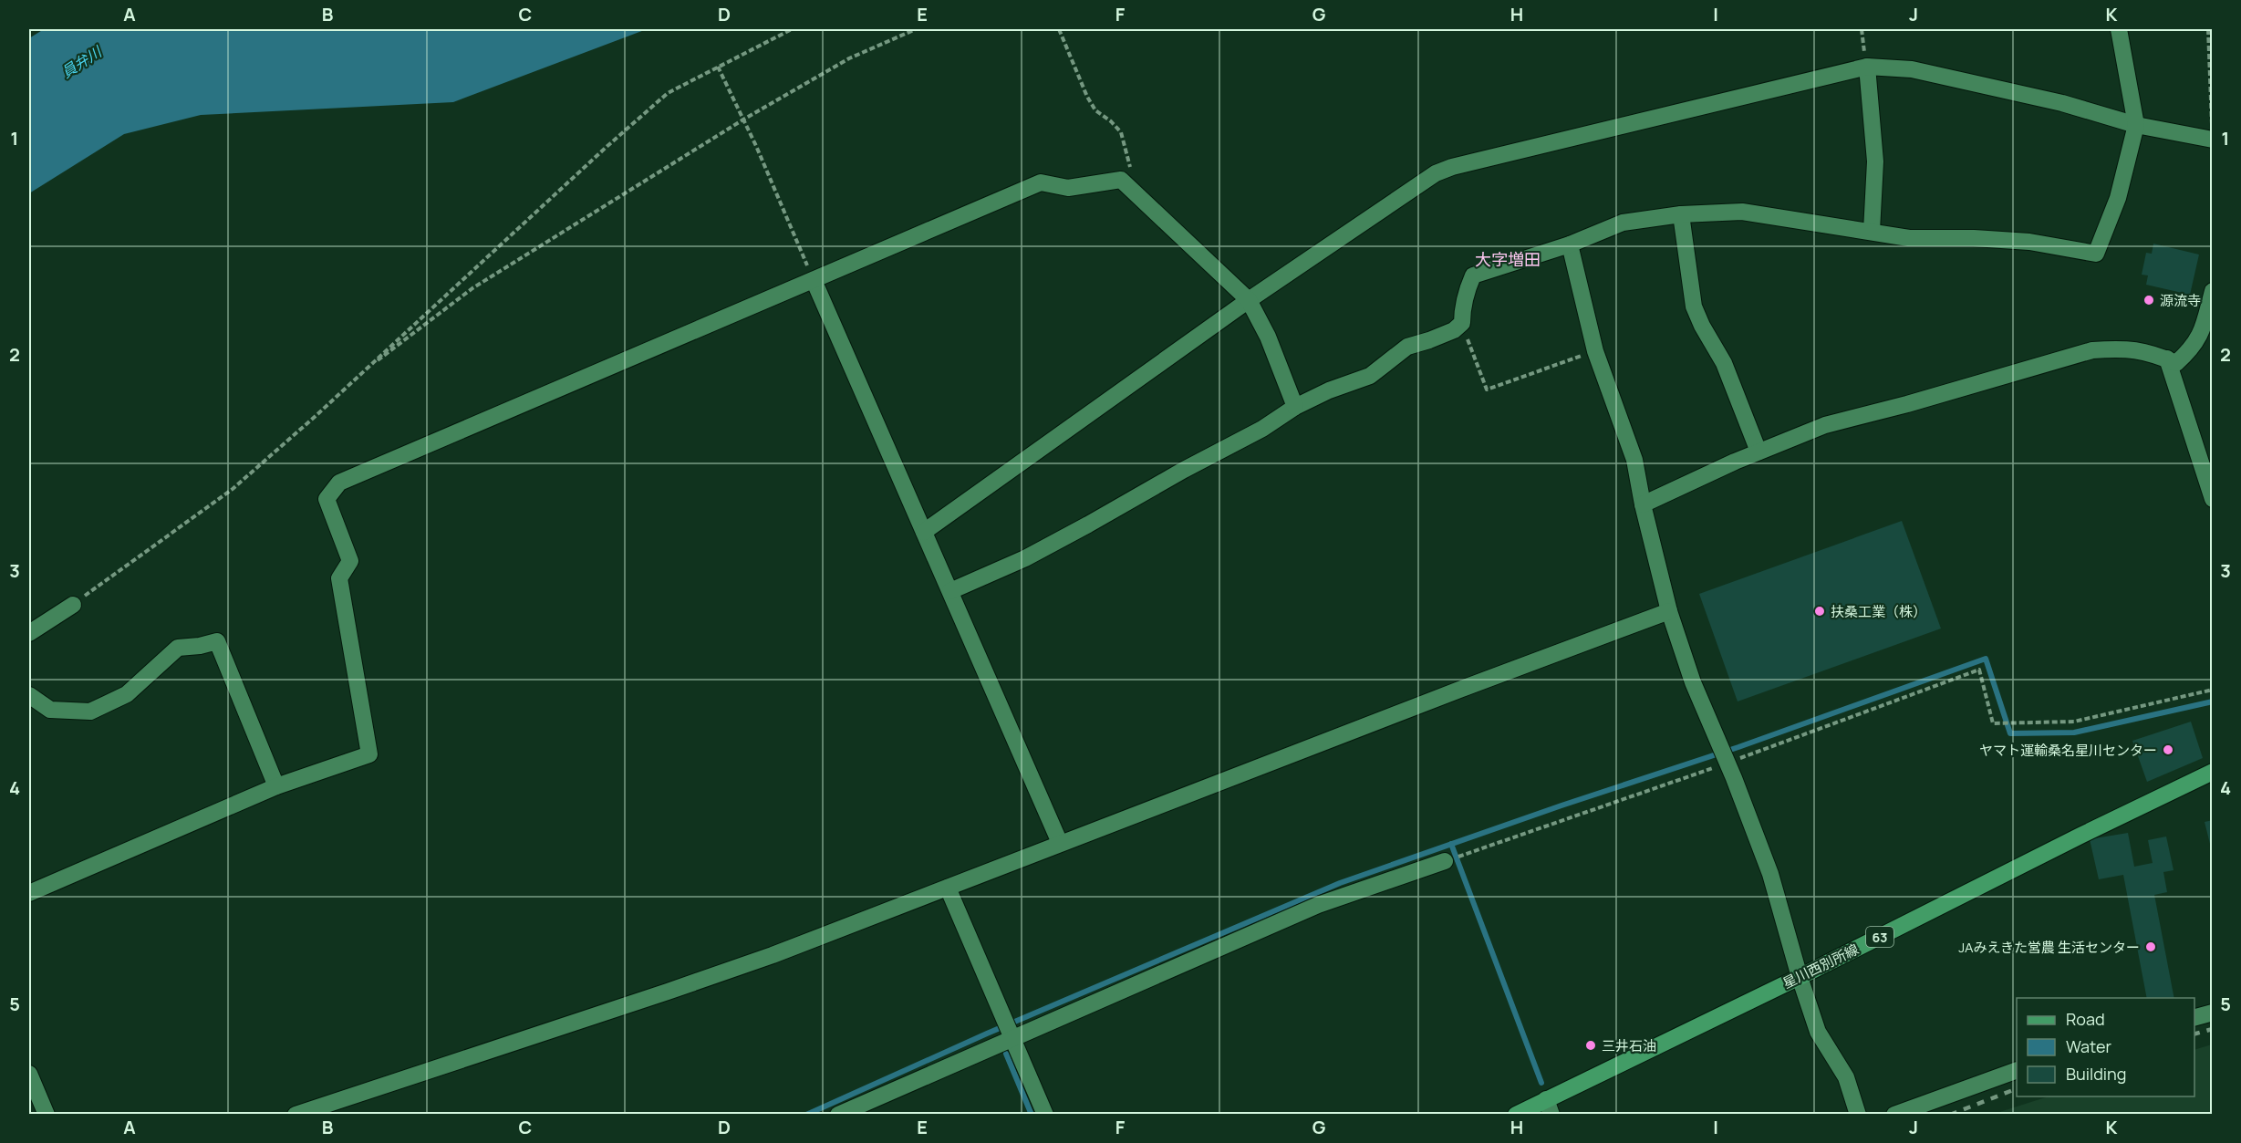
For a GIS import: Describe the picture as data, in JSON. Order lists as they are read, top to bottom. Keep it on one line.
{"streets":{"main road":["63","星川西別所線"]},"districts":["大字増田"],"water":["員弁川"],"places":["源流寺","扶桑工業（株）","ヤマト運輸桑名星川センター","JAみえきた営農 生活センター","三井石油"],"legend":["Road","Water","Building"],"grid":{"columns":["A","B","C","D","E","F","G","H","I","J","K"],"rows":["1","2","3","4","5"]}}
